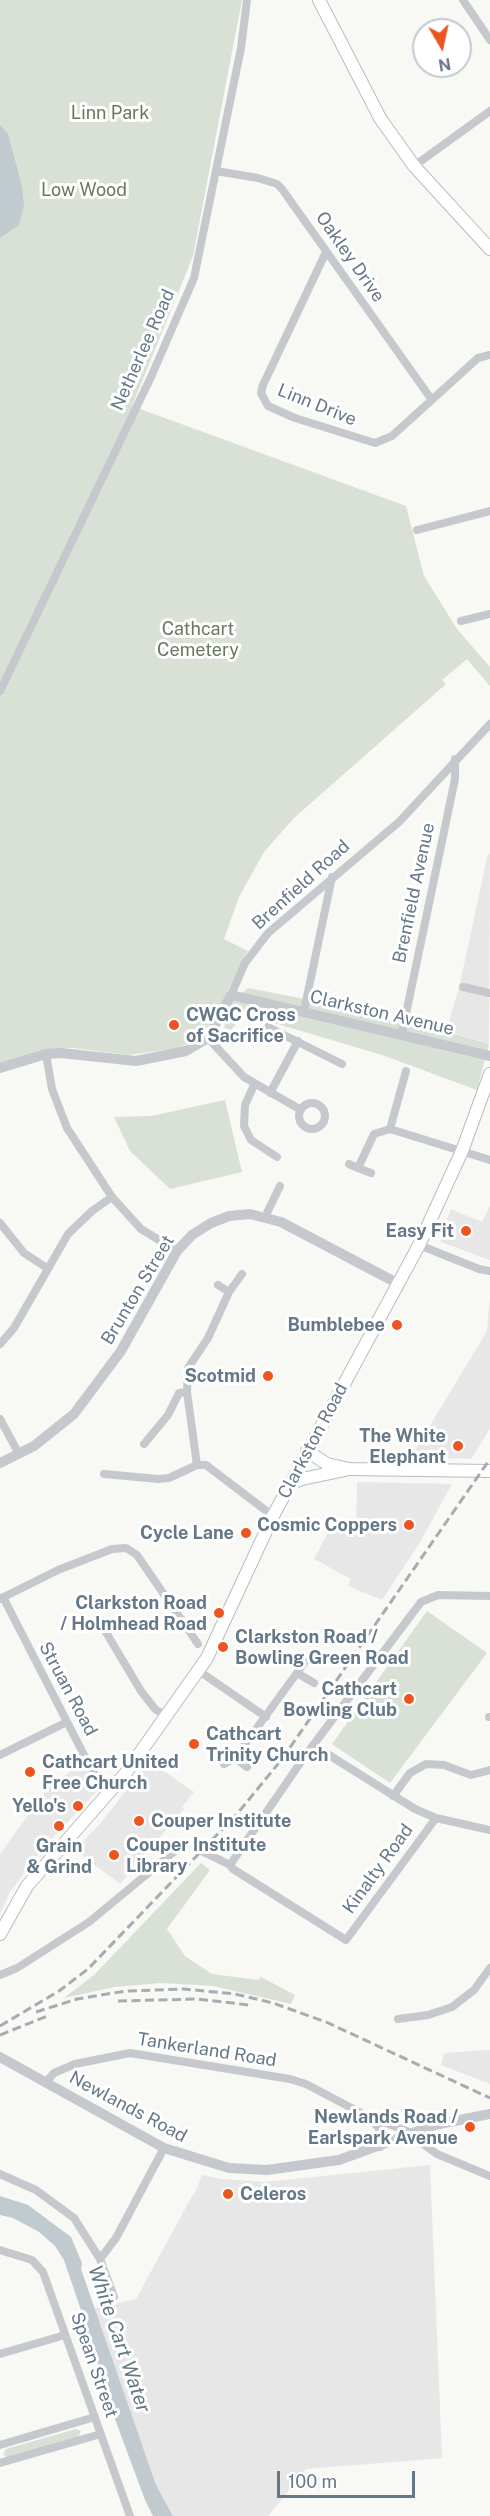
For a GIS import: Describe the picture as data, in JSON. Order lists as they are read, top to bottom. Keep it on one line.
{"streets":{"main road":["Clarkston Road"],"street":["Oakley Drive","Netherlee Road","Linn Drive","Brenfield Road","Brenfield Avenue","Clarkston Avenue","Brunton Street","Struan Road","Kinalty Road","Tankerland Road","Newlands Road","Spean Street"]},"crossings":[["Oakley Drive","Netherlee Road"],["Oakley Drive","Linn Drive"],["Brenfield Road","Brenfield Avenue"],["Brenfield Road","Clarkston Avenue"],["Brenfield Avenue","Clarkston Avenue"],["Brunton Street","Clarkston Road"],["Clarkston Road","Struan Road"],["Tankerland Road","Newlands Road"]],"water":["White Cart Water"],"parks":["Linn Park","Low Wood","Cathcart Cemetery"],"places":["CWGC Cross of Sacrifice","Easy Fit","Bumblebee","Scotmid","The White Elephant","Cosmic Coppers","Cycle Lane","Clarkston Road / Holmhead Road","Clarkston Road / Bowling Green Road","Cathcart Bowling Club","Cathcart Trinity Church","Cathcart United Free Church","Yello's","Couper Institute","Grain & Grind","Couper Institute Library","Newlands Road / Earlspark Avenue","Celeros"],"scale_bar":"100 m","north":"bottom"}
